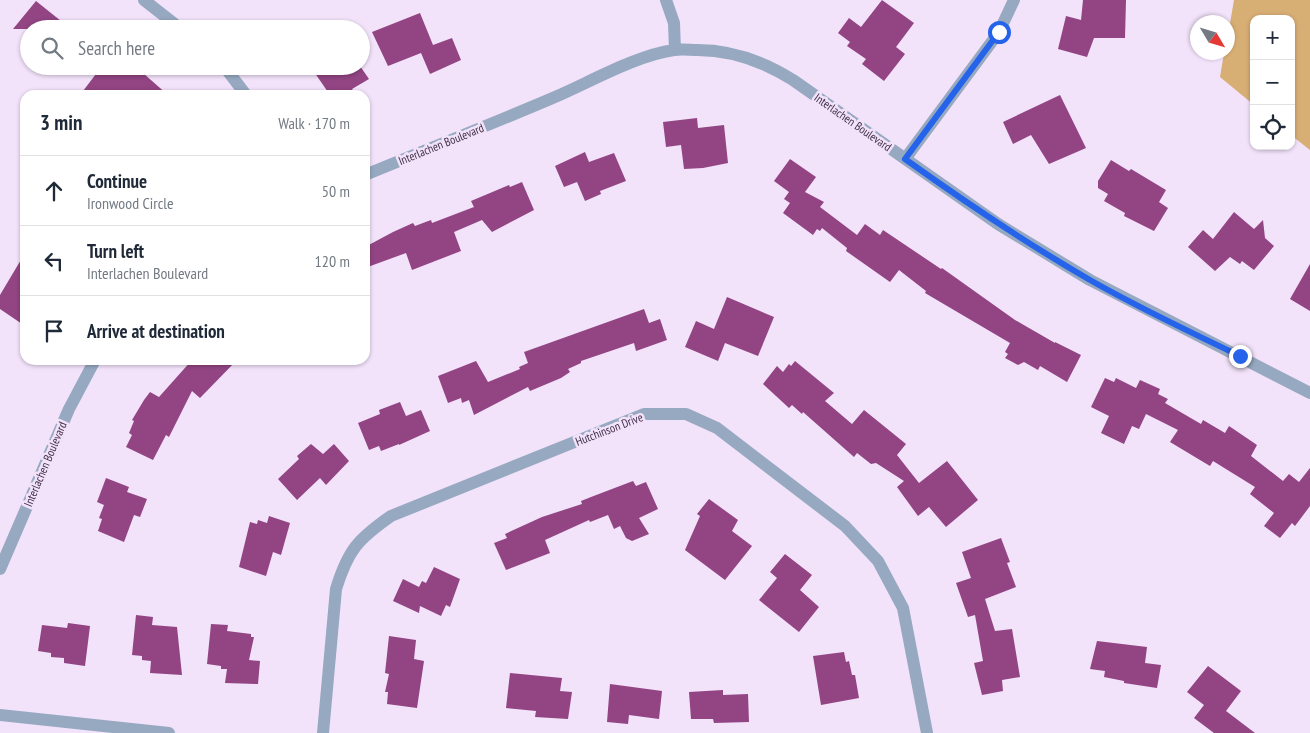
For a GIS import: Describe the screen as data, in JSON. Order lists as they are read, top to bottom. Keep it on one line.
{"streets":{"street":["Interlachen Boulevard","Hutchinson Drive"]},"north":"bottom right","page":{"map_buttons":["+","−"],"search":"Search here","heading":["3 min","Walk · 170 m"],"list":[["Continue","Ironwood Circle","50 m"],["Turn left","Interlachen Boulevard","120 m"],"Arrive at destination"]}}
